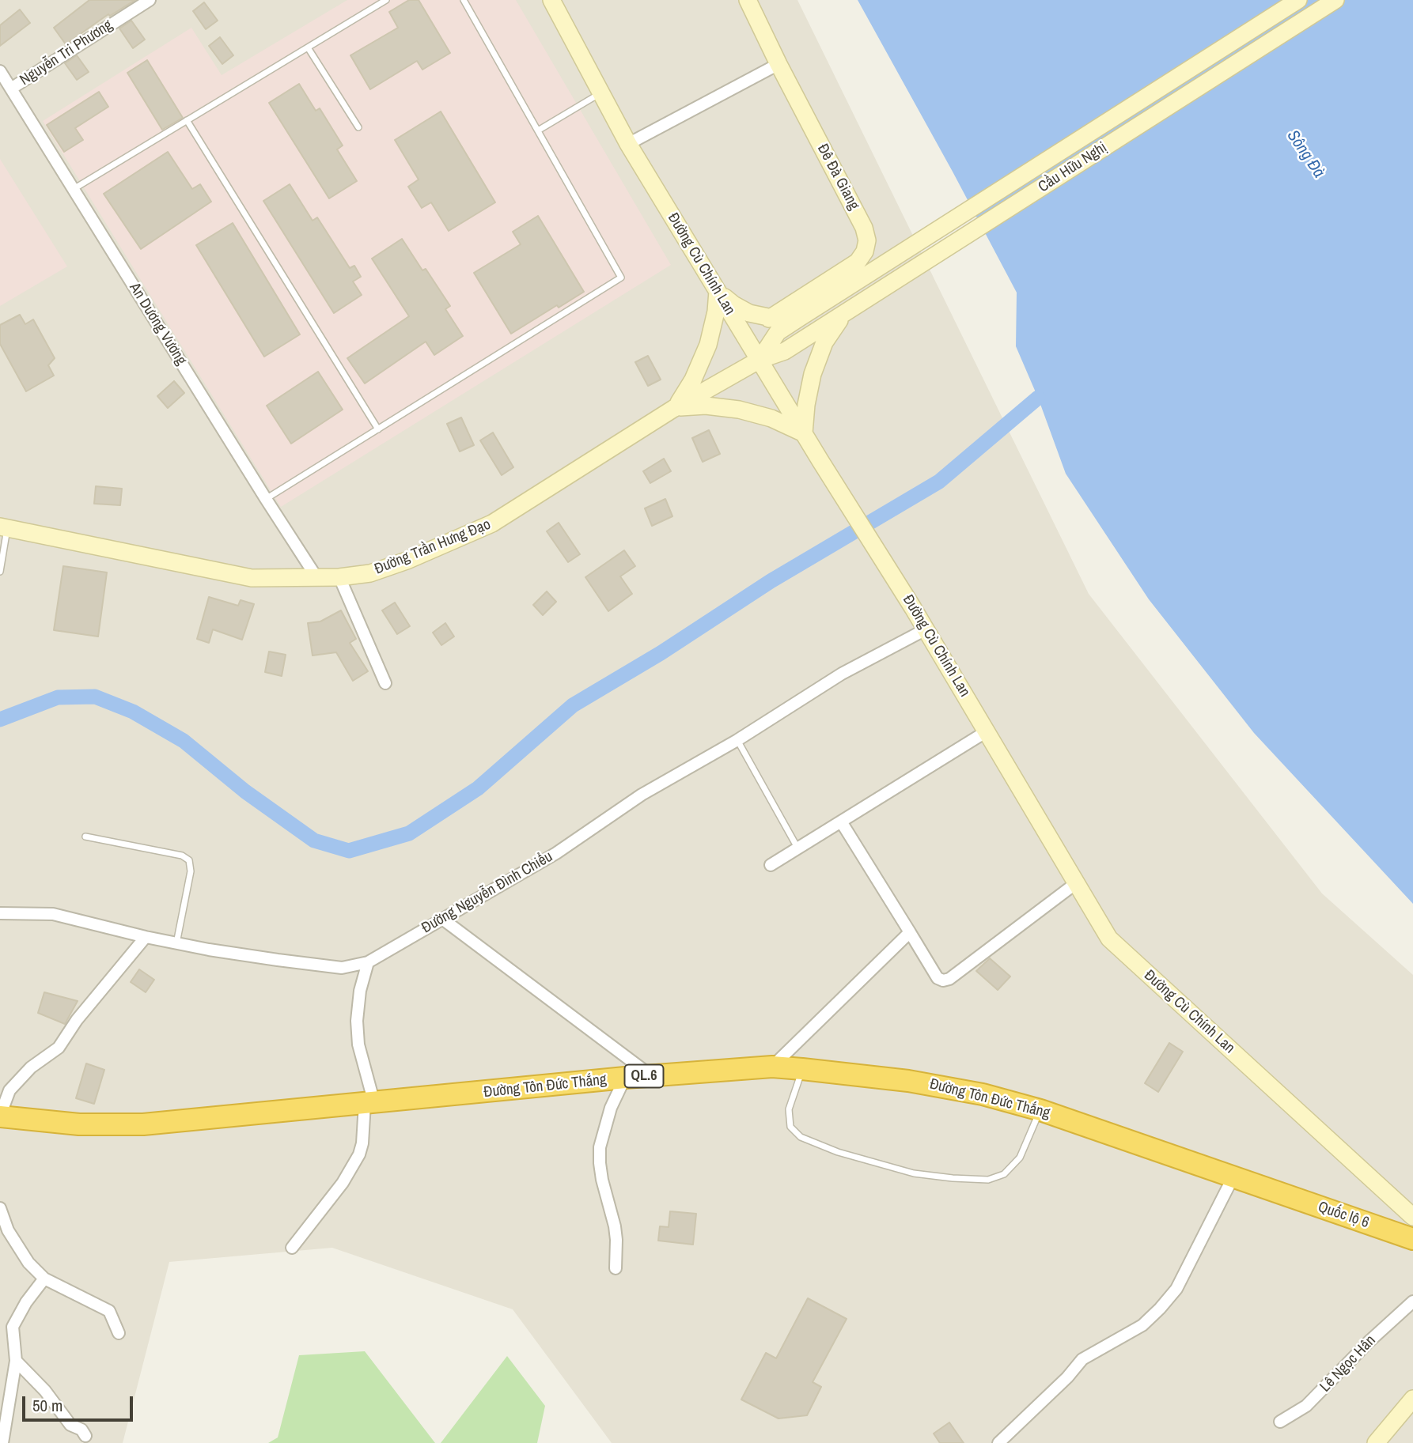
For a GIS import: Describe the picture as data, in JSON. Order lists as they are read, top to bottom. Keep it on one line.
{"streets":{"highway":["QL.6","Đường Tôn Đức Thắng","Quốc lộ 6"],"main road":["Cầu Hữu Nghị","Đê Đà Giang","Đường Cù Chính Lan","Đường Trần Hưng Đạo"],"street":["Nguyễn Tri Phương","An Dương Vương","Đường Nguyễn Đình Chiểu","Lê Ngọc Hân"]},"crossings":[["Nguyễn Tri Phương","An Dương Vương"],["Cầu Hữu Nghị","Đường Cù Chính Lan"],["Cầu Hữu Nghị","Đường Trần Hưng Đạo"],["Đường Cù Chính Lan","Đường Trần Hưng Đạo"],["Đường Cù Chính Lan","Đường Nguyễn Đình Chiểu"],["An Dương Vương","Đường Trần Hưng Đạo"],["Đường Tôn Đức Thắng","Quốc lộ 6"]],"water":["Sông Đà"],"scale_bar":"50 m"}
